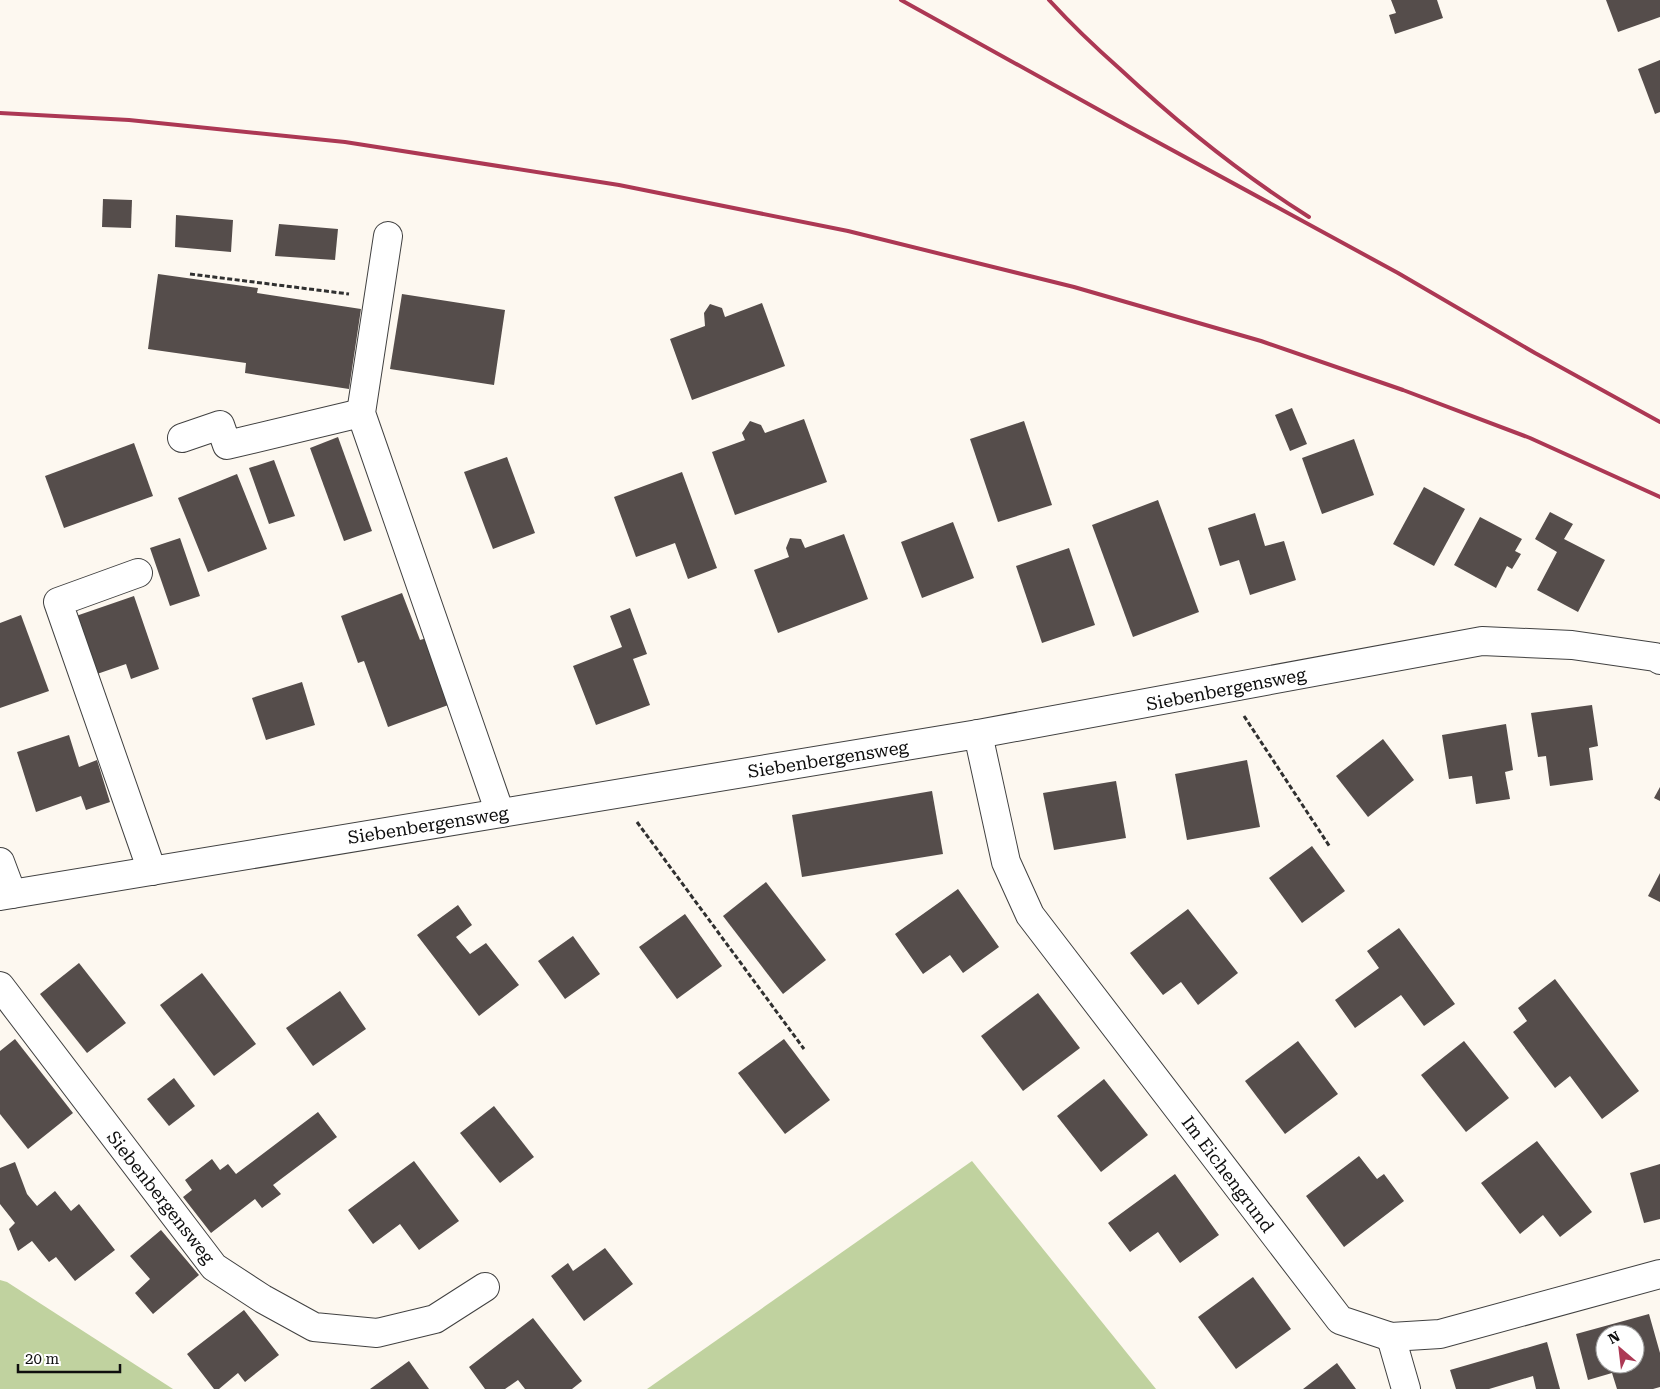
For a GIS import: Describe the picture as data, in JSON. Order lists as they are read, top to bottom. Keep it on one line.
{"streets":{"street":["Siebenbergensweg","Im Eichengrund"]},"crossings":[["Siebenbergensweg","Im Eichengrund"]],"scale_bar":"20 m","north":"top left"}
